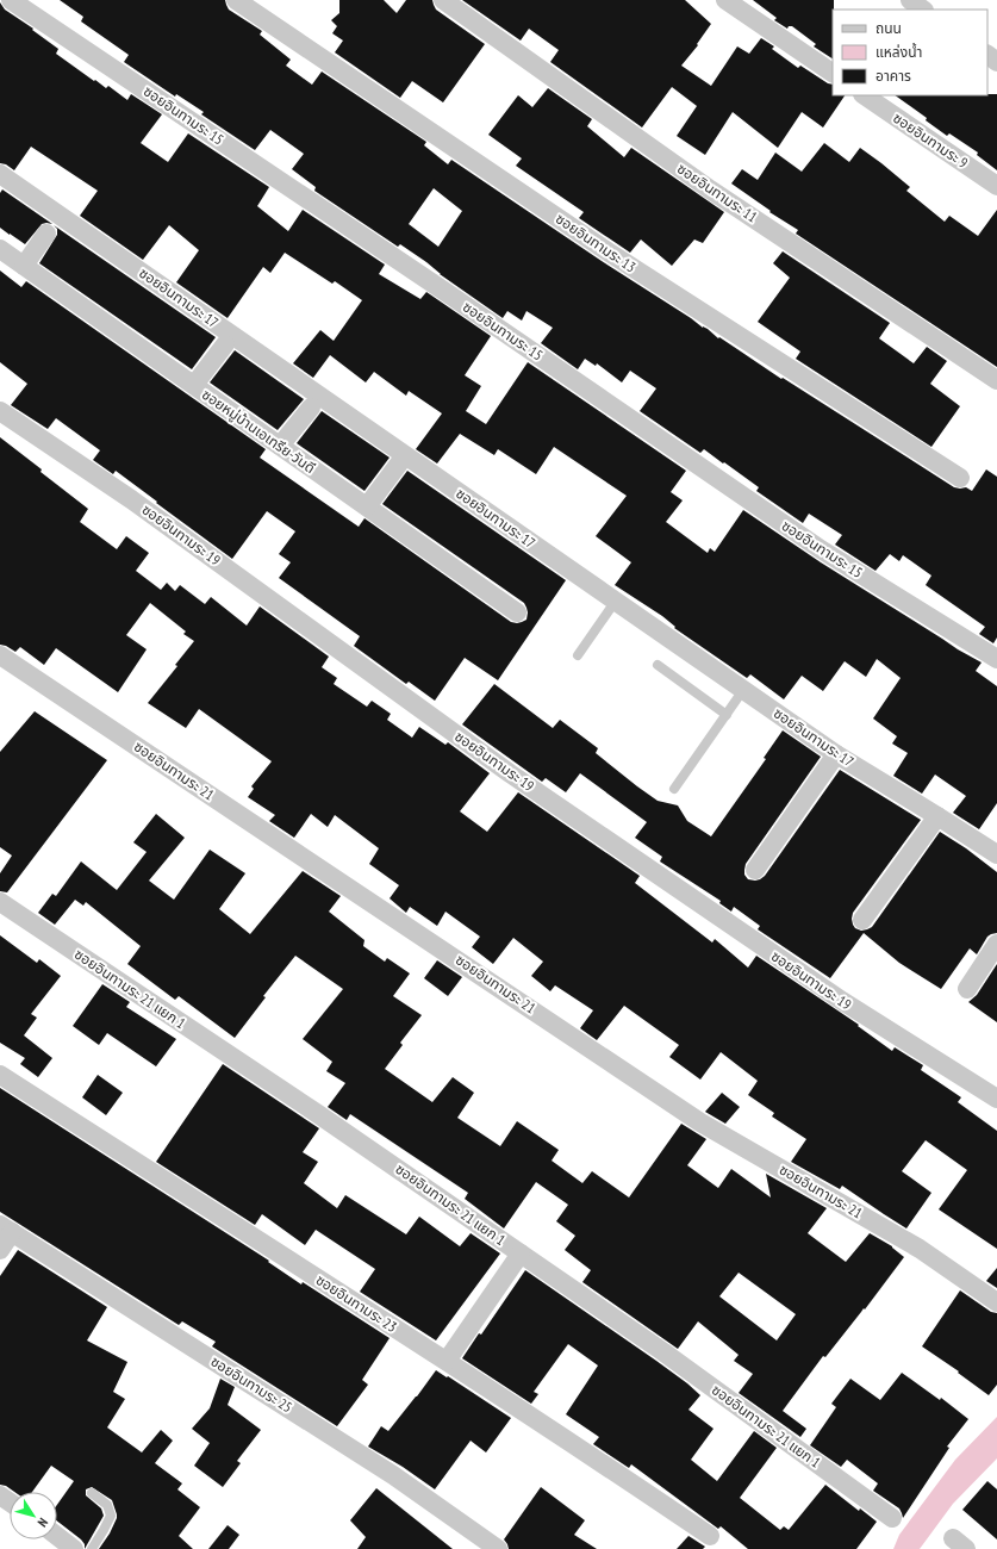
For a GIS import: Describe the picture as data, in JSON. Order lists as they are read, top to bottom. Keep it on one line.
{"streets":{"street":["ซอยอินทามระ 15","ซอยอินทามระ 9","ซอยอินทามระ 11","ซอยอินทามระ 13","ซอยอินทามระ 17","ซอยหมู่บ้านเอเทรีย-วันดี","ซอยอินทามระ 19","ซอยอินทามระ 21","ซอยอินทามระ 21 แยก 1","ซอยอินทามระ 23","ซอยอินทามระ 25"]},"legend":["ถนน","แหล่งน้ำ","อาคาร"],"north":"bottom right"}
